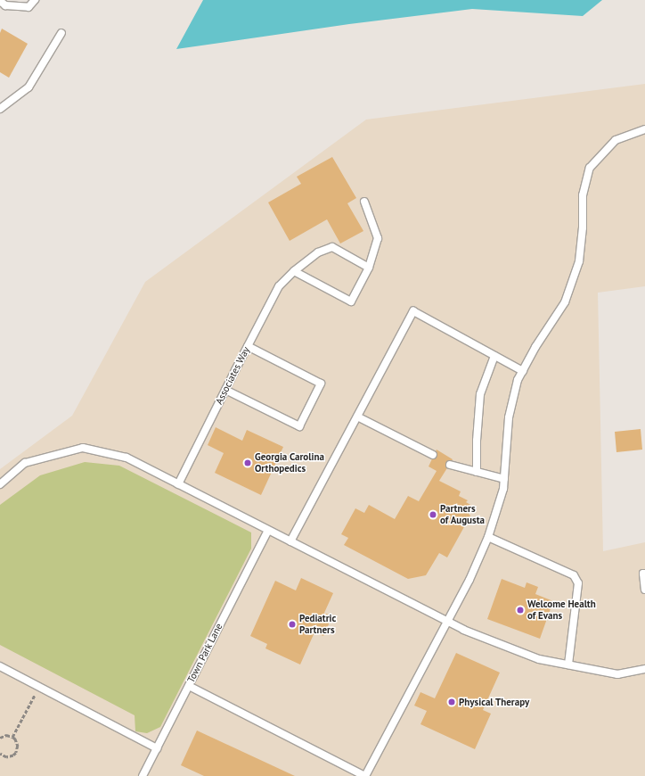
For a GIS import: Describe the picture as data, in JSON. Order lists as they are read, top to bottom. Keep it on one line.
{"streets":{"lane":["Associates Way","Town Park Lane"]},"places":["Georgia Carolina Orthopedics","Partners of Augusta","Welcome Health of Evans","Pediatric Partners","Physical Therapy"]}
